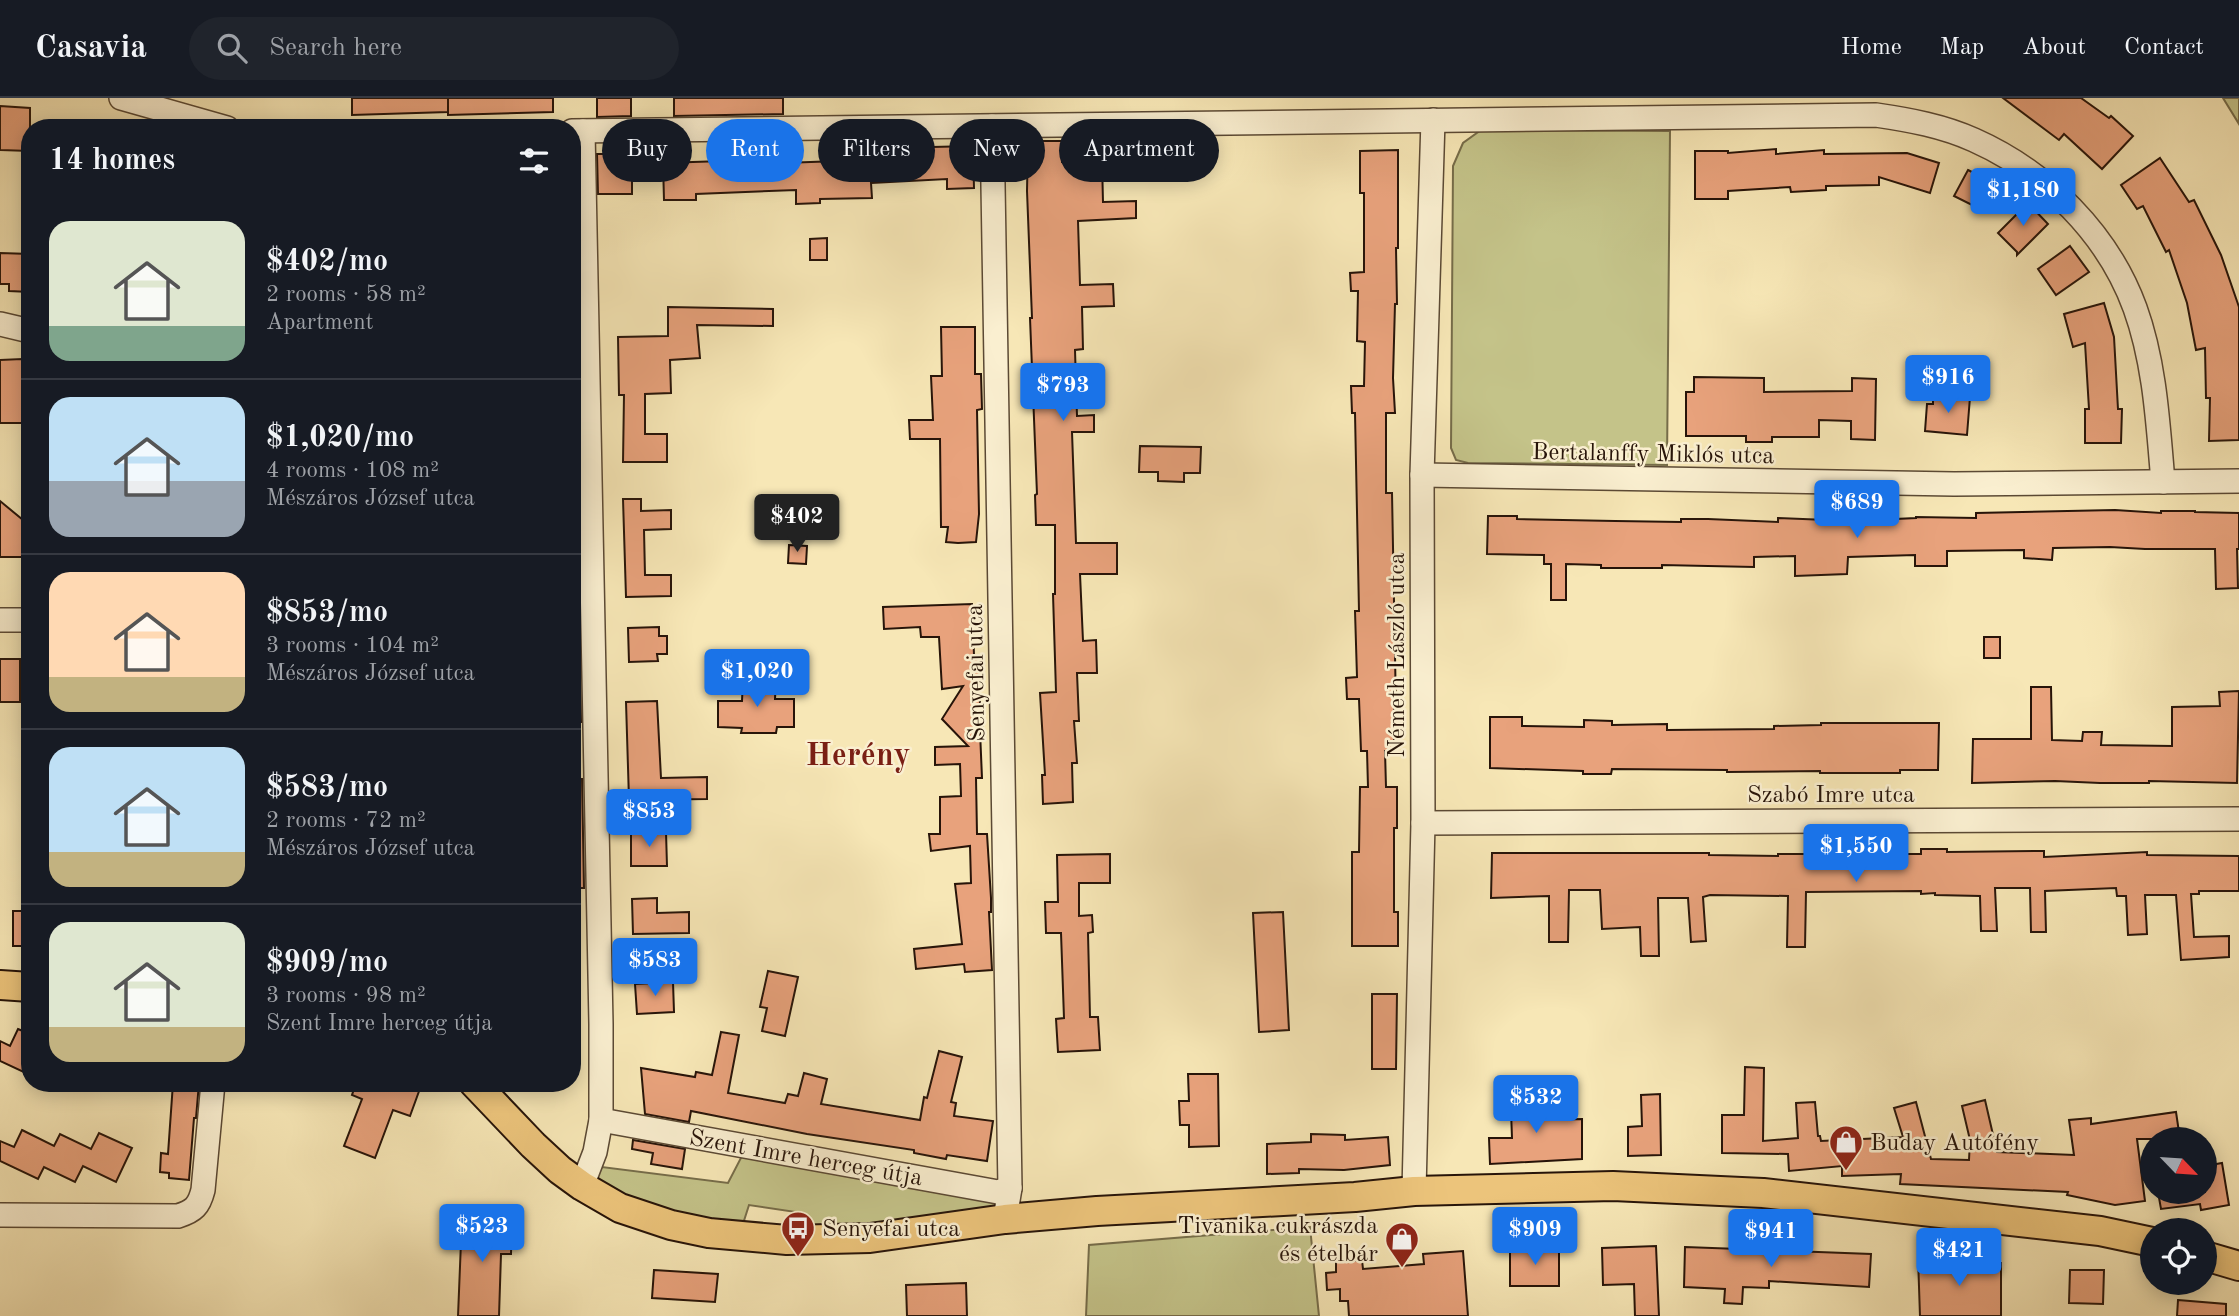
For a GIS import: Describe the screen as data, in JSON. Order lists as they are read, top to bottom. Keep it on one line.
{"streets":{"street":["Bertalanffy Miklós utca","Németh László utca","Senyefai utca","Szabó Imre utca","Szent Imre herceg útja"]},"crossings":[["Bertalanffy Miklós utca","Németh László utca"],["Németh László utca","Szabó Imre utca"],["Senyefai utca","Szent Imre herceg útja"]],"districts":["Herény"],"places":{"shop":["Buday Autófény","Tivanika cukrászda és ételbár"],"bus stop":["Senyefai utca"]},"north":"bottom right","page":{"header":"Casavia","search":"Search here","nav":["Home","Map","About","Contact"],"chip":["Buy","Rent","Filters","New","Apartment"],"heading":"14 homes","price":["$1,180","$916","$793","$689","$402","$1,020","$853","$1,550","$583","$532","$523","$909","$941","$421"],"list":[{"name":"$402/mo","note":"2 rooms · 58 m² · Apartment"},{"name":"$1,020/mo","note":"4 rooms · 108 m² · Mészáros József utca"},{"name":"$853/mo","note":"3 rooms · 104 m² · Mészáros József utca"},{"name":"$583/mo","note":"2 rooms · 72 m² · Mészáros József utca"},{"name":"$909/mo","note":"3 rooms · 98 m² · Szent Imre herceg útja"}]}}
